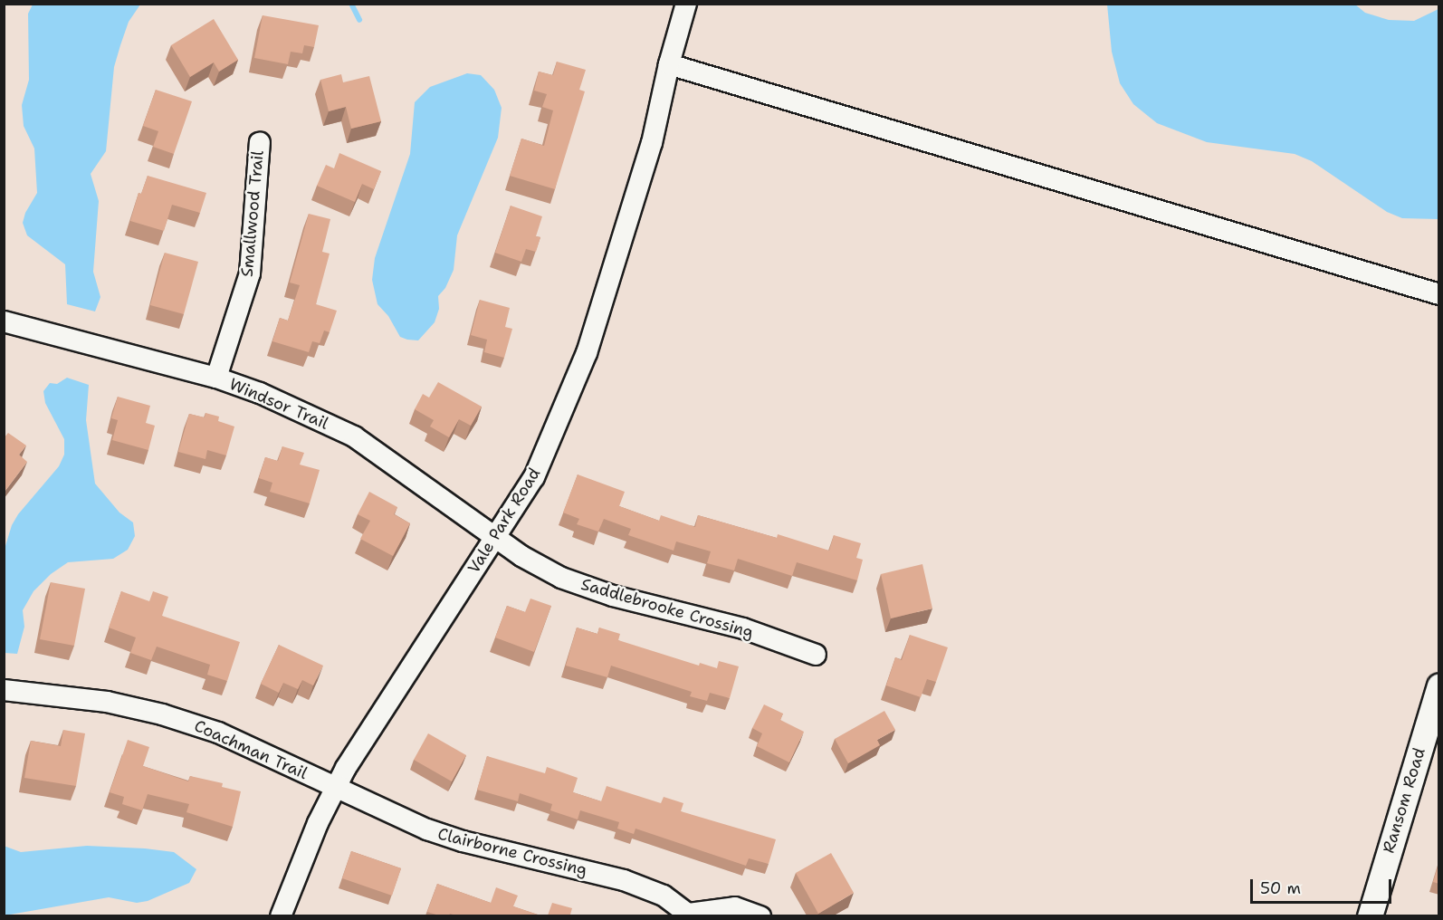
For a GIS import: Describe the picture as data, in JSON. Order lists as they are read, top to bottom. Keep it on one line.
{"streets":{"main road":["Ransom Road"],"street":["Smallwood Trail","Windsor Trail","Vale Park Road","Saddlebrooke Crossing","Coachman Trail","Clairborne Crossing"]},"crossings":[["Smallwood Trail","Windsor Trail"],["Windsor Trail","Vale Park Road"],["Windsor Trail","Saddlebrooke Crossing"],["Vale Park Road","Saddlebrooke Crossing"],["Vale Park Road","Coachman Trail"],["Vale Park Road","Clairborne Crossing"],["Coachman Trail","Clairborne Crossing"]],"scale_bar":"50 m"}
